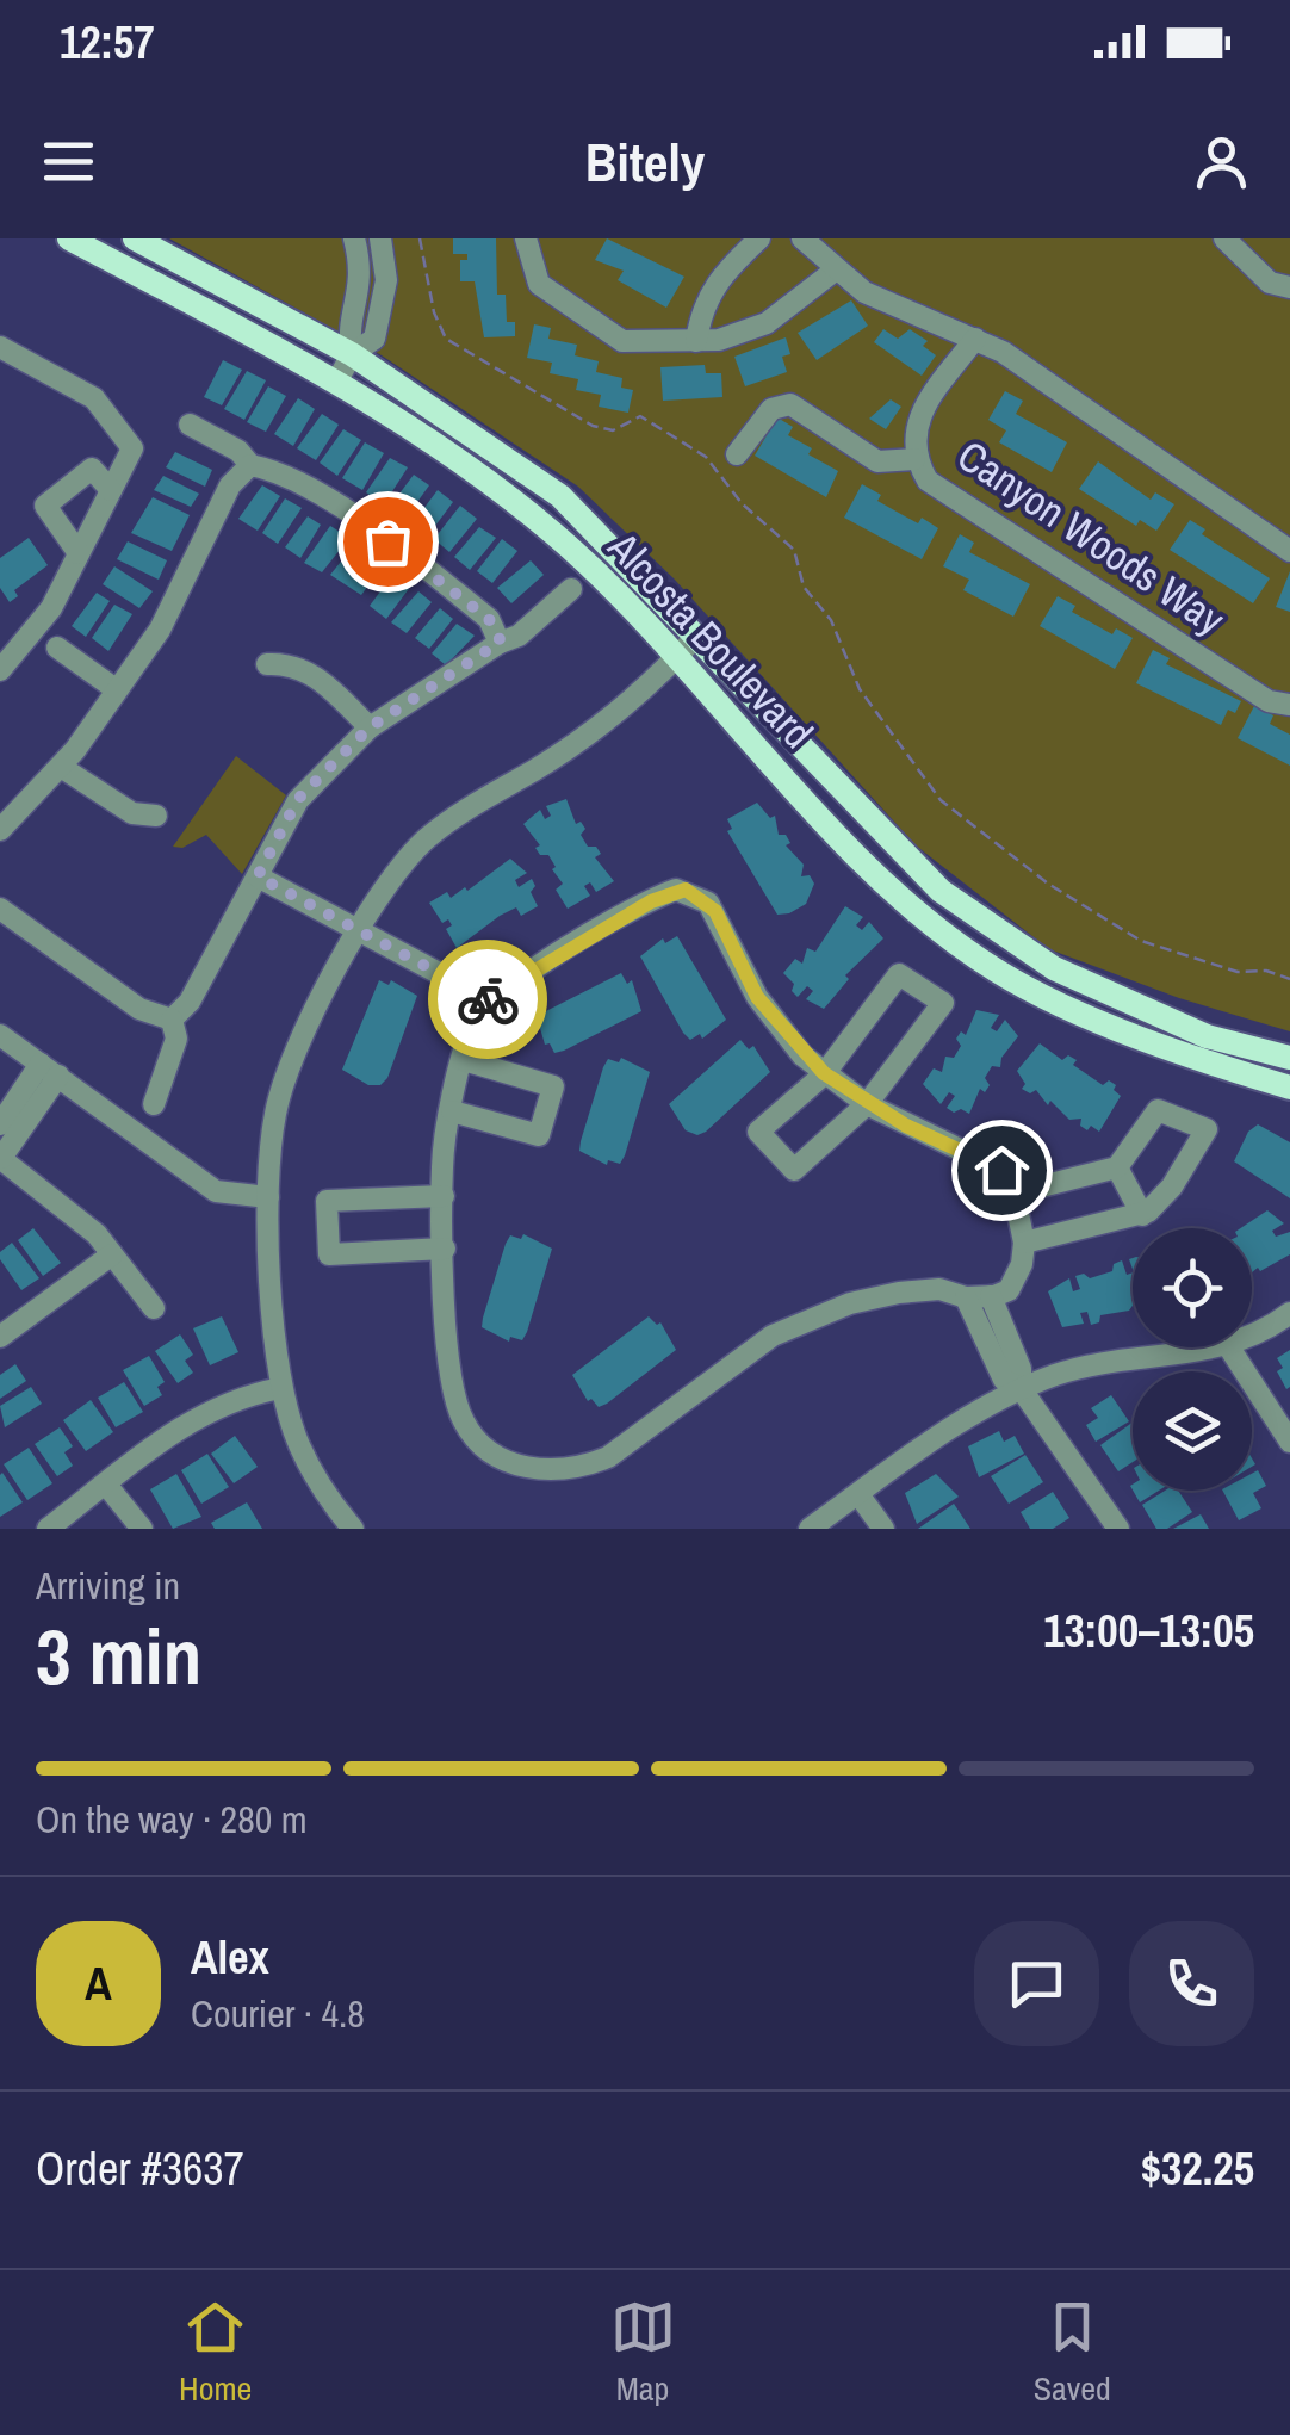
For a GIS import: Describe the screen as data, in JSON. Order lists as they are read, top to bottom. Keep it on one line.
{"streets":{"main road":["Alcosta Boulevard"],"street":["Canyon Woods Way"]},"page":{"status":"12:57","header":"Bitely","heading":["3 min","Arriving in","13:00–13:05"],"panel":["Alex","Courier · 4.8","Order #3637","$32.25"],"bar":"On the way · 280 m","round":"A","tabs":["Home","Map","Saved"]}}
